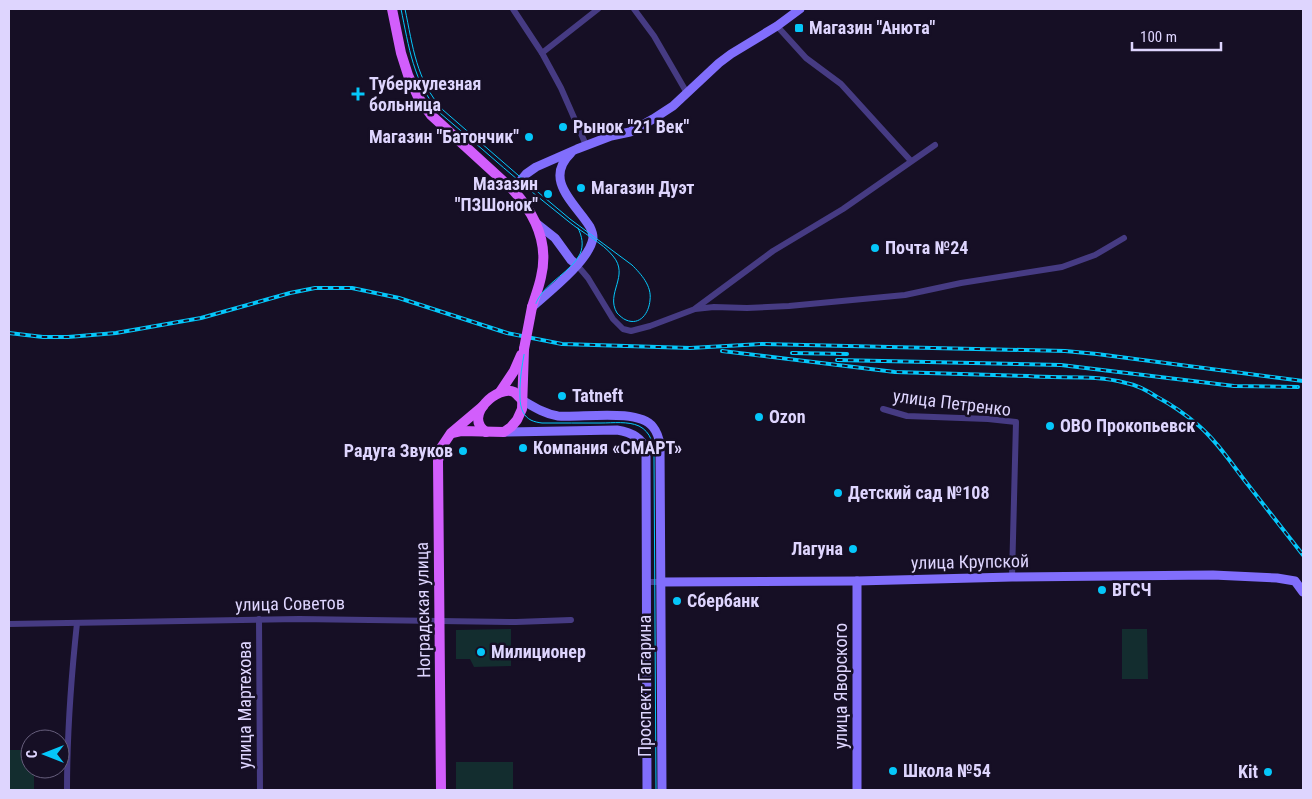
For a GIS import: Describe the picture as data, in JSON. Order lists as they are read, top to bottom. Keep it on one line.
{"streets":{"main road":["улица Крупской","Ноградская улица","Проспект Гагарина","улица Яворского"],"street":["улица Петренко","улица Советов","улица Мартехова"]},"crossings":[["улица Петренко","улица Крупской"],["улица Крупской","Проспект Гагарина"],["улица Крупской","улица Яворского"],["улица Советов","Ноградская улица"],["улица Советов","улица Мартехова"],["Ноградская улица","Проспект Гагарина"]],"places":{"transit":["Магазин \"Анюта\""],"health":["Туберкулезная больница"],"other":["Рынок \"21 Век\"","Магазин \"Батончик\"","Магазин Дуэт","Мазазин \"ПЗШонок\"","Почта №24","Tatneft","Ozon","ОВО Прокопьевск","Компания «СМАРТ»","Радуга Звуков","Детский сад №108","Лагуна","ВГСЧ","Сбербанк","Милиционер","Школа №54","Kit"]},"scale_bar":"100 m","north":"left"}
